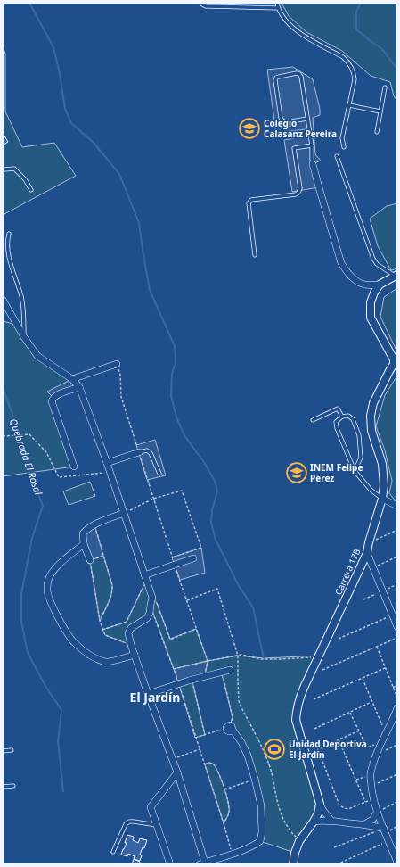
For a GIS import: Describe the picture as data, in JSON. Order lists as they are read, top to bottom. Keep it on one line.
{"streets":{"street":["Carrera 17B"]},"districts":["El Jardín"],"water":["Quebrada El Rosal"],"places":{"school or university":["Colegio Calasanz Pereira","INEM Felipe Pérez"],"sports":["Unidad Deportiva El Jardín"]}}
